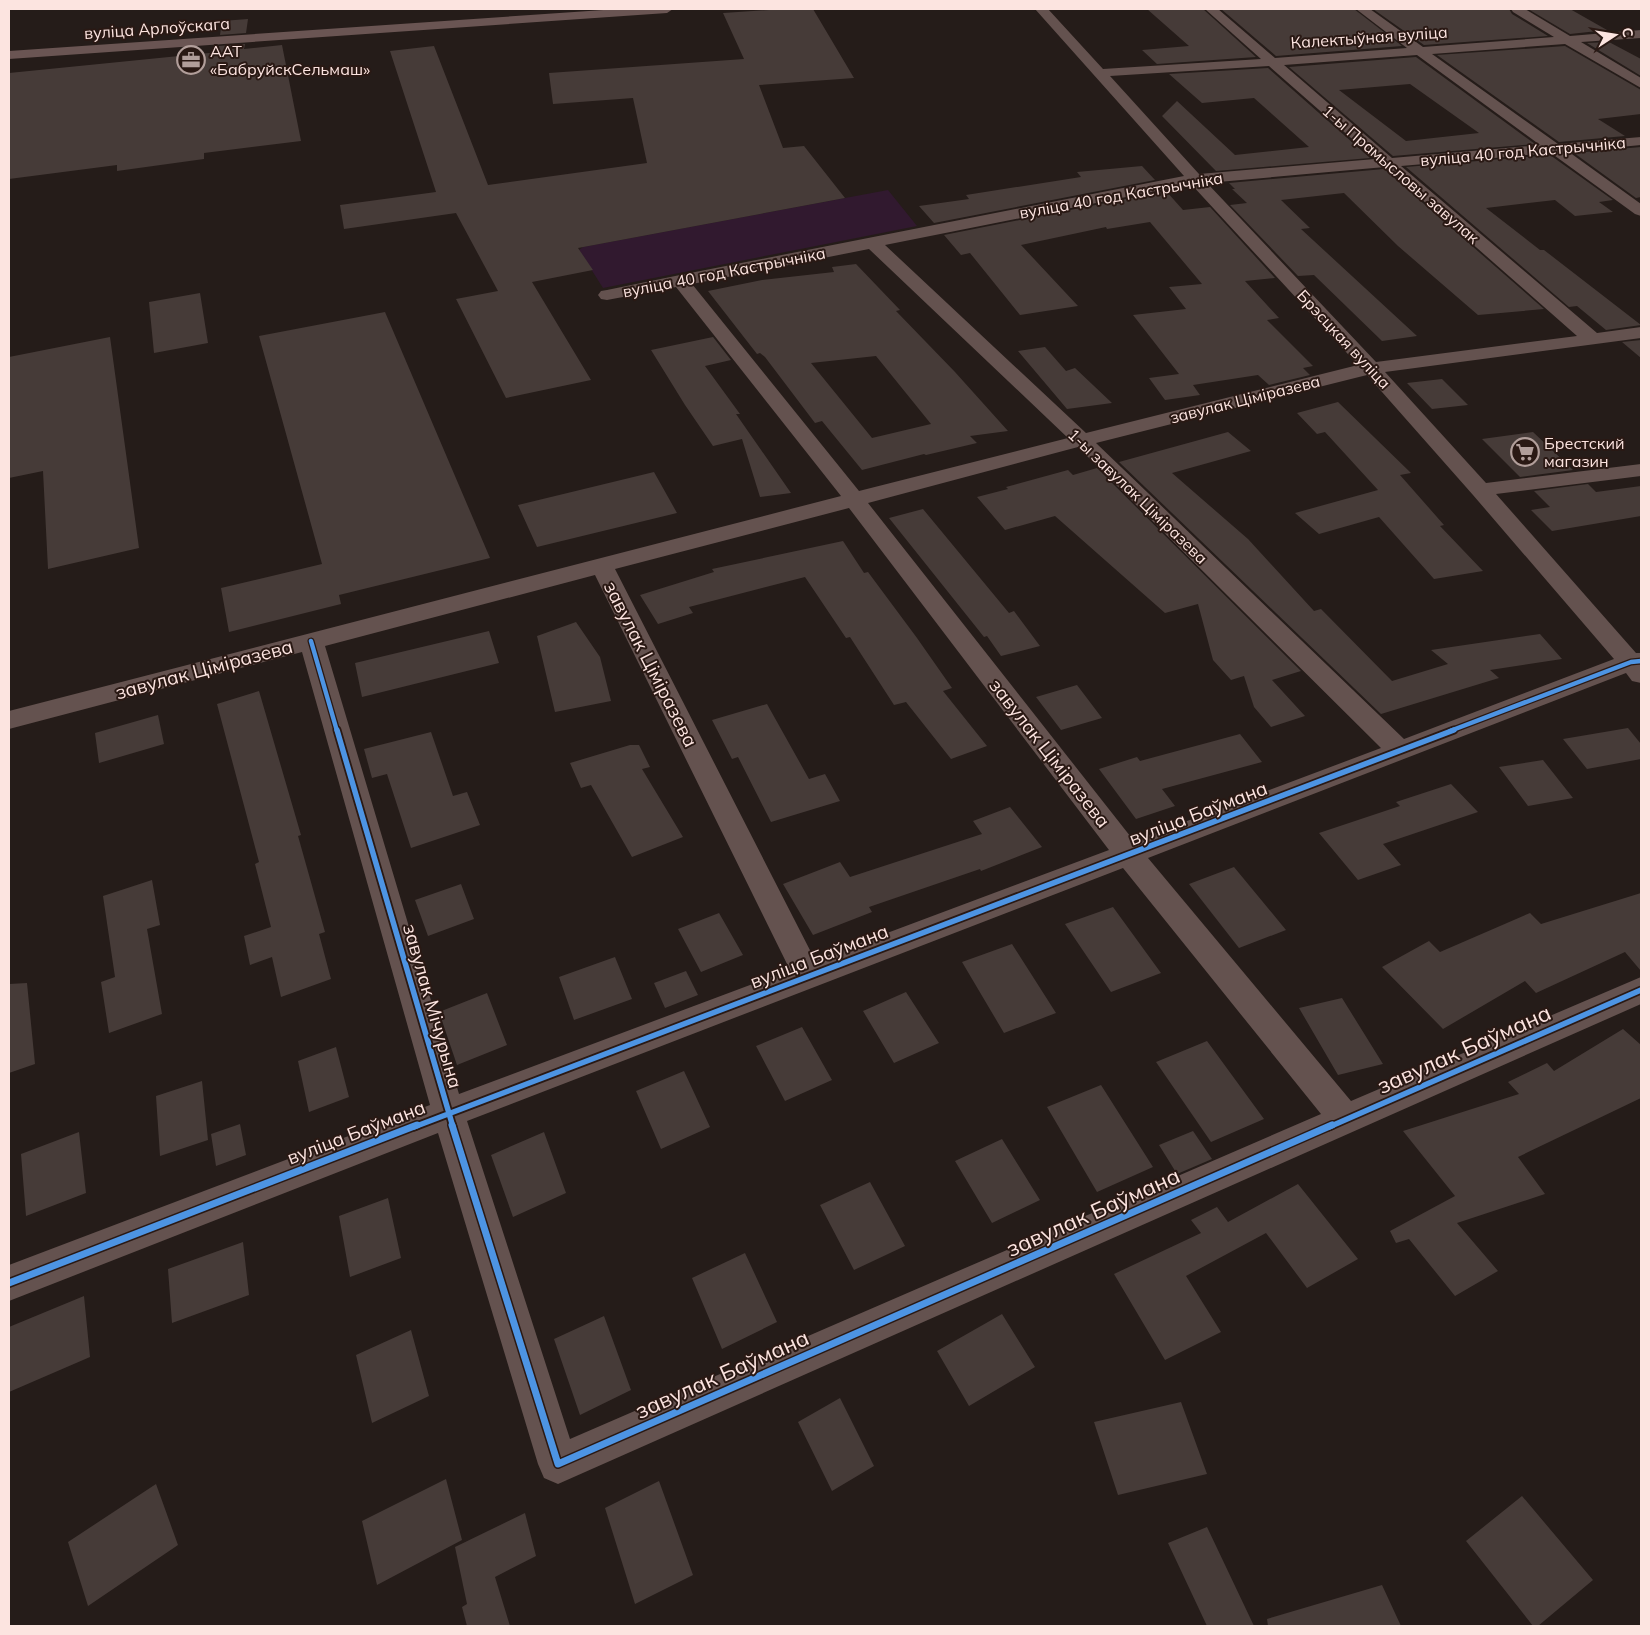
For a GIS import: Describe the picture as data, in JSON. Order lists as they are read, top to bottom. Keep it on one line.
{"streets":{"street":["вуліца Арлоўскага","Калектыўная вуліца","вуліца 40 год Кастрычніка","1-ы Прамысловы завулак","Брэсцкая вуліца","завулак Ціміразева","1-ы завулак Ціміразева","вуліца Баўмана","завулак Мічурына","завулак Баўмана"]},"crossings":[["Калектыўная вуліца","1-ы Прамысловы завулак"],["Калектыўная вуліца","Брэсцкая вуліца"],["вуліца 40 год Кастрычніка","1-ы Прамысловы завулак"],["вуліца 40 год Кастрычніка","Брэсцкая вуліца"],["вуліца 40 год Кастрычніка","завулак Ціміразева"],["вуліца 40 год Кастрычніка","1-ы завулак Ціміразева"],["1-ы Прамысловы завулак","завулак Ціміразева"],["Брэсцкая вуліца","завулак Ціміразева"],["Брэсцкая вуліца","вуліца Баўмана"],["завулак Ціміразева","1-ы завулак Ціміразева"],["завулак Ціміразева","вуліца Баўмана"],["завулак Ціміразева","завулак Мічурына"],["завулак Ціміразева","завулак Баўмана"],["1-ы завулак Ціміразева","вуліца Баўмана"],["вуліца Баўмана","завулак Мічурына"],["завулак Мічурына","завулак Баўмана"]],"places":{"office":["ААТ «БабруйскСельмаш»"],"supermarket":["Брестский магазин"]},"north":"right"}
